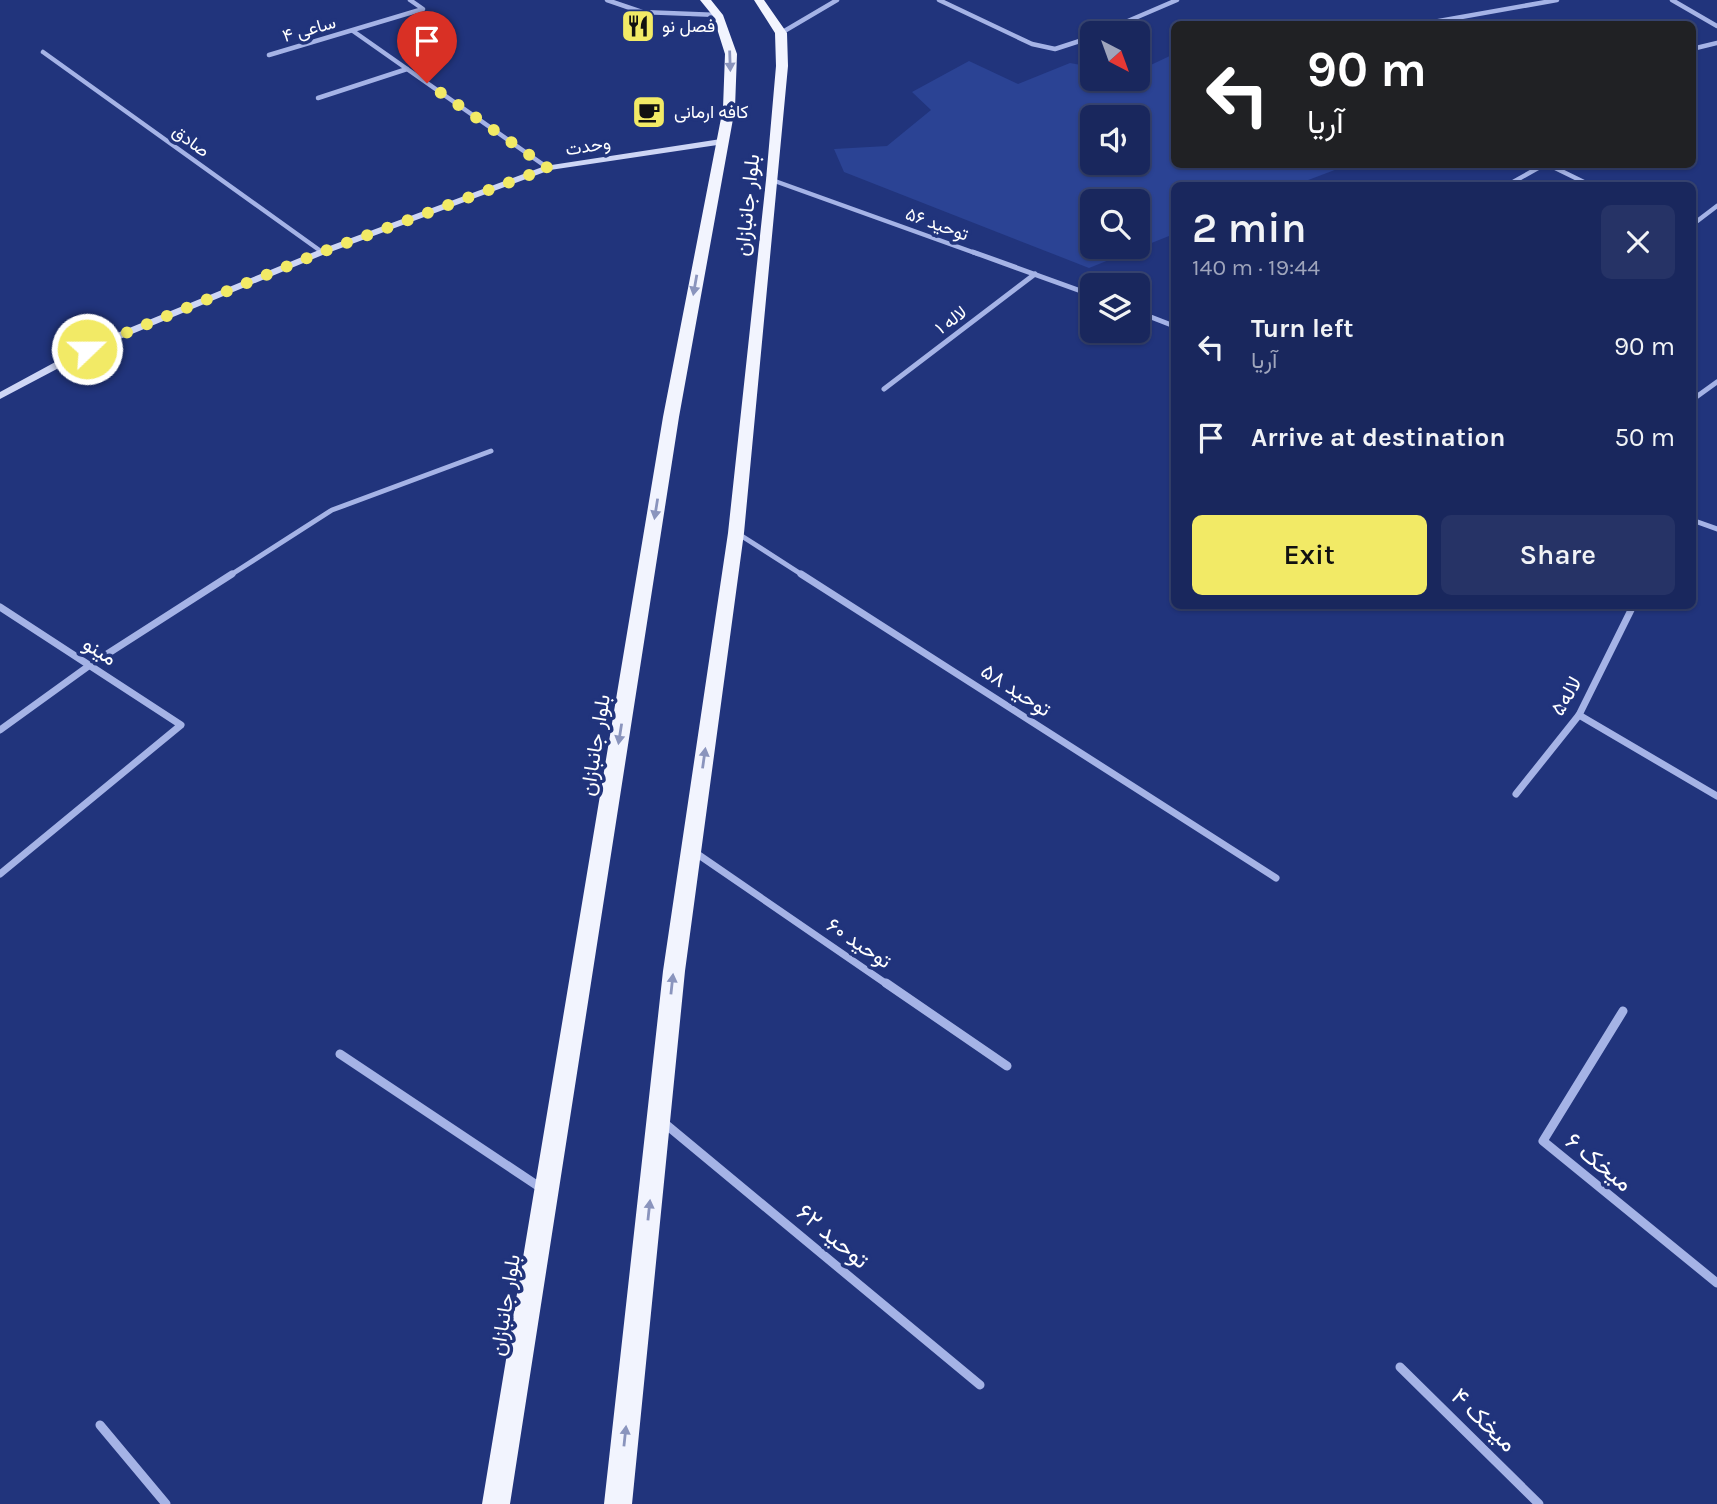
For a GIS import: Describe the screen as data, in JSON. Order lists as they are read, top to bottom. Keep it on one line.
{"streets":{"highway":["بلوار جانبازان"],"main road":["وحدت"],"street":["ساعی ۴","صادق","توحید ۵۶","لاله ۱","مینو","توحید ۵۸","لاله۵","توحید ۶۰","میخک ۶","توحید ۶۲","میخک ۴"]},"crossings":[["صادق","وحدت"],["وحدت","بلوار جانبازان"],["بلوار جانبازان","توحید ۵۶"],["بلوار جانبازان","توحید ۵۸"],["بلوار جانبازان","توحید ۶۰"],["بلوار جانبازان","توحید ۶۲"],["توحید ۵۶","لاله ۱"]],"places":{"restaurant":["فصل نو"],"cafe":["کافه ارمانی"]},"north":"bottom right","page":{"turn":["90 m","آریا"],"heading":["2 min","140 m · 19:44"],"list":[{"name":"Turn left","note":"آریا","value":"90 m"},{"name":"Arrive at destination","value":"50 m"}],"buttons":["Exit","Share"]}}
